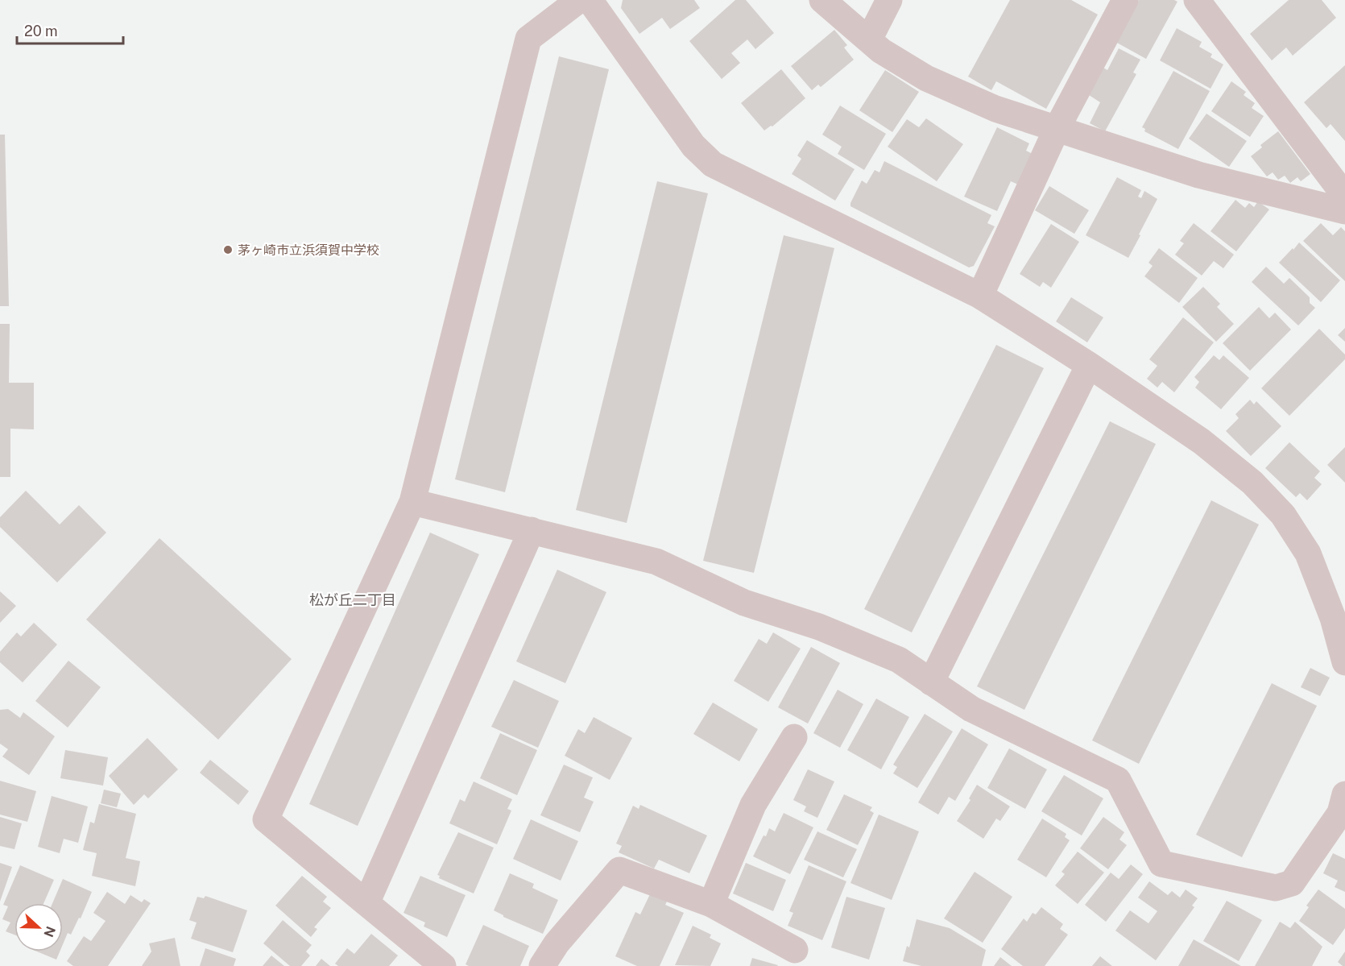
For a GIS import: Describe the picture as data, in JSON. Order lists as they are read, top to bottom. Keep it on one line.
{"districts":["松が丘二丁目"],"places":["茅ヶ崎市立浜須賀中学校"],"scale_bar":"20 m","north":"right"}
